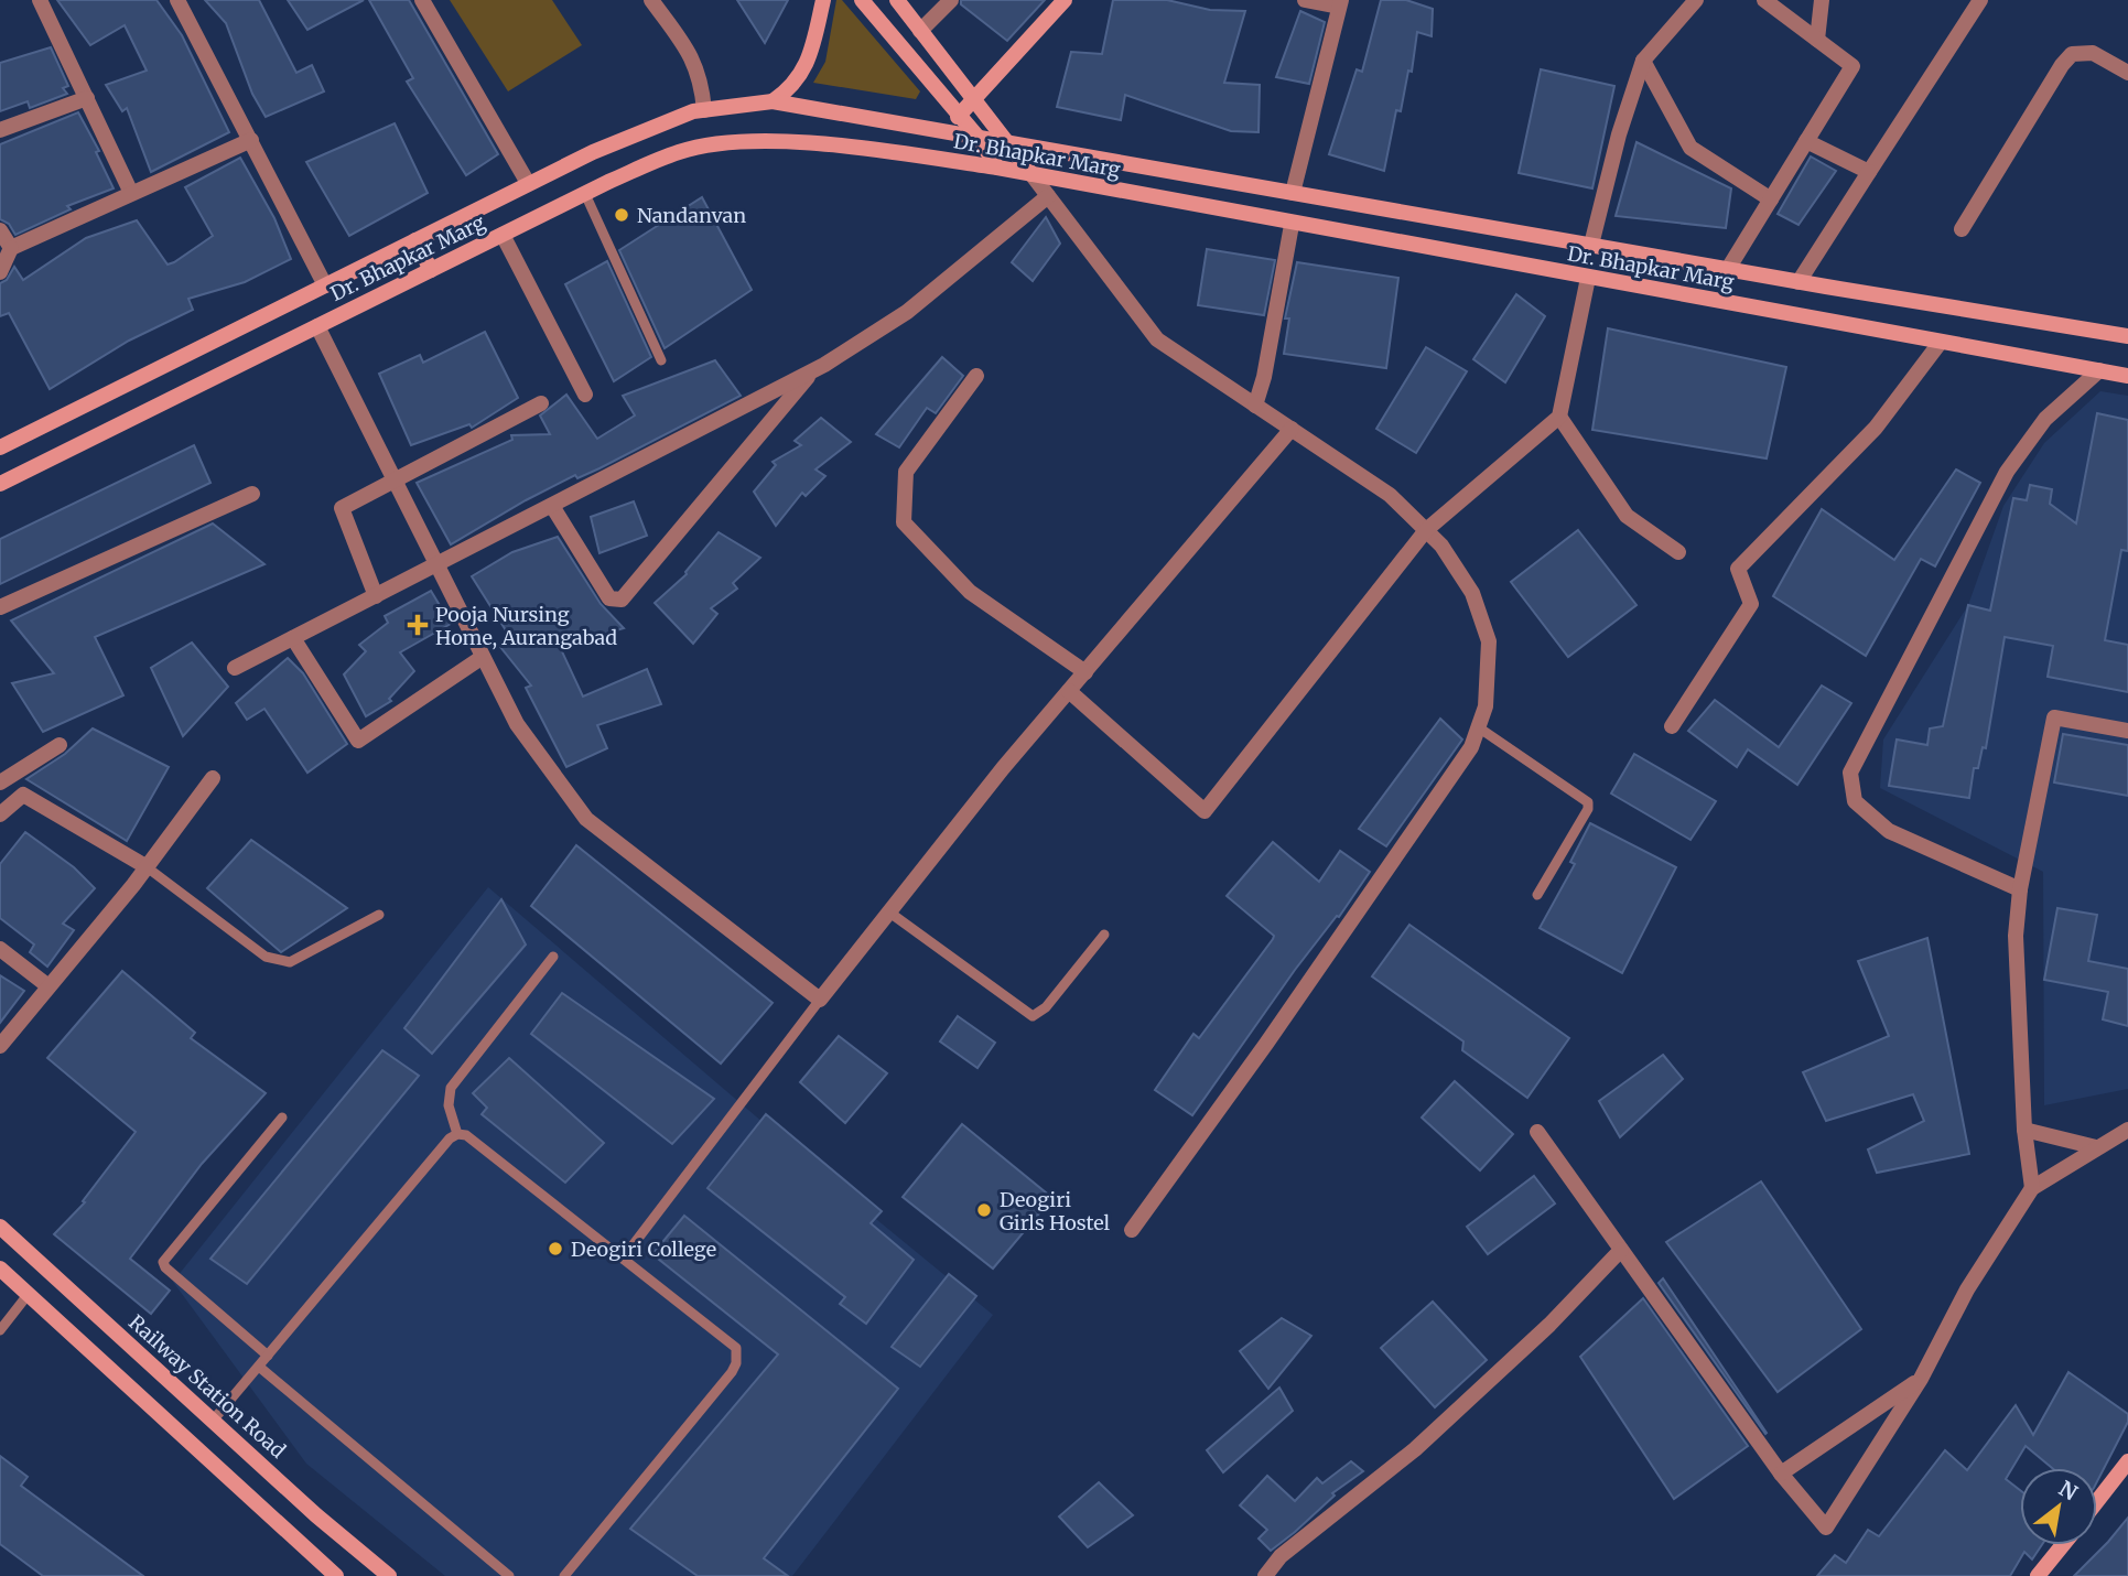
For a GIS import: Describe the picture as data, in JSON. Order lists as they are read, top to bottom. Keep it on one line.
{"streets":{"main road":["Dr. Bhapkar Marg","Railway Station Road"]},"places":{"other":["Nandanvan","Deogiri Girls Hostel","Deogiri College"],"health":["Pooja Nursing Home, Aurangabad"]},"north":"top right"}
